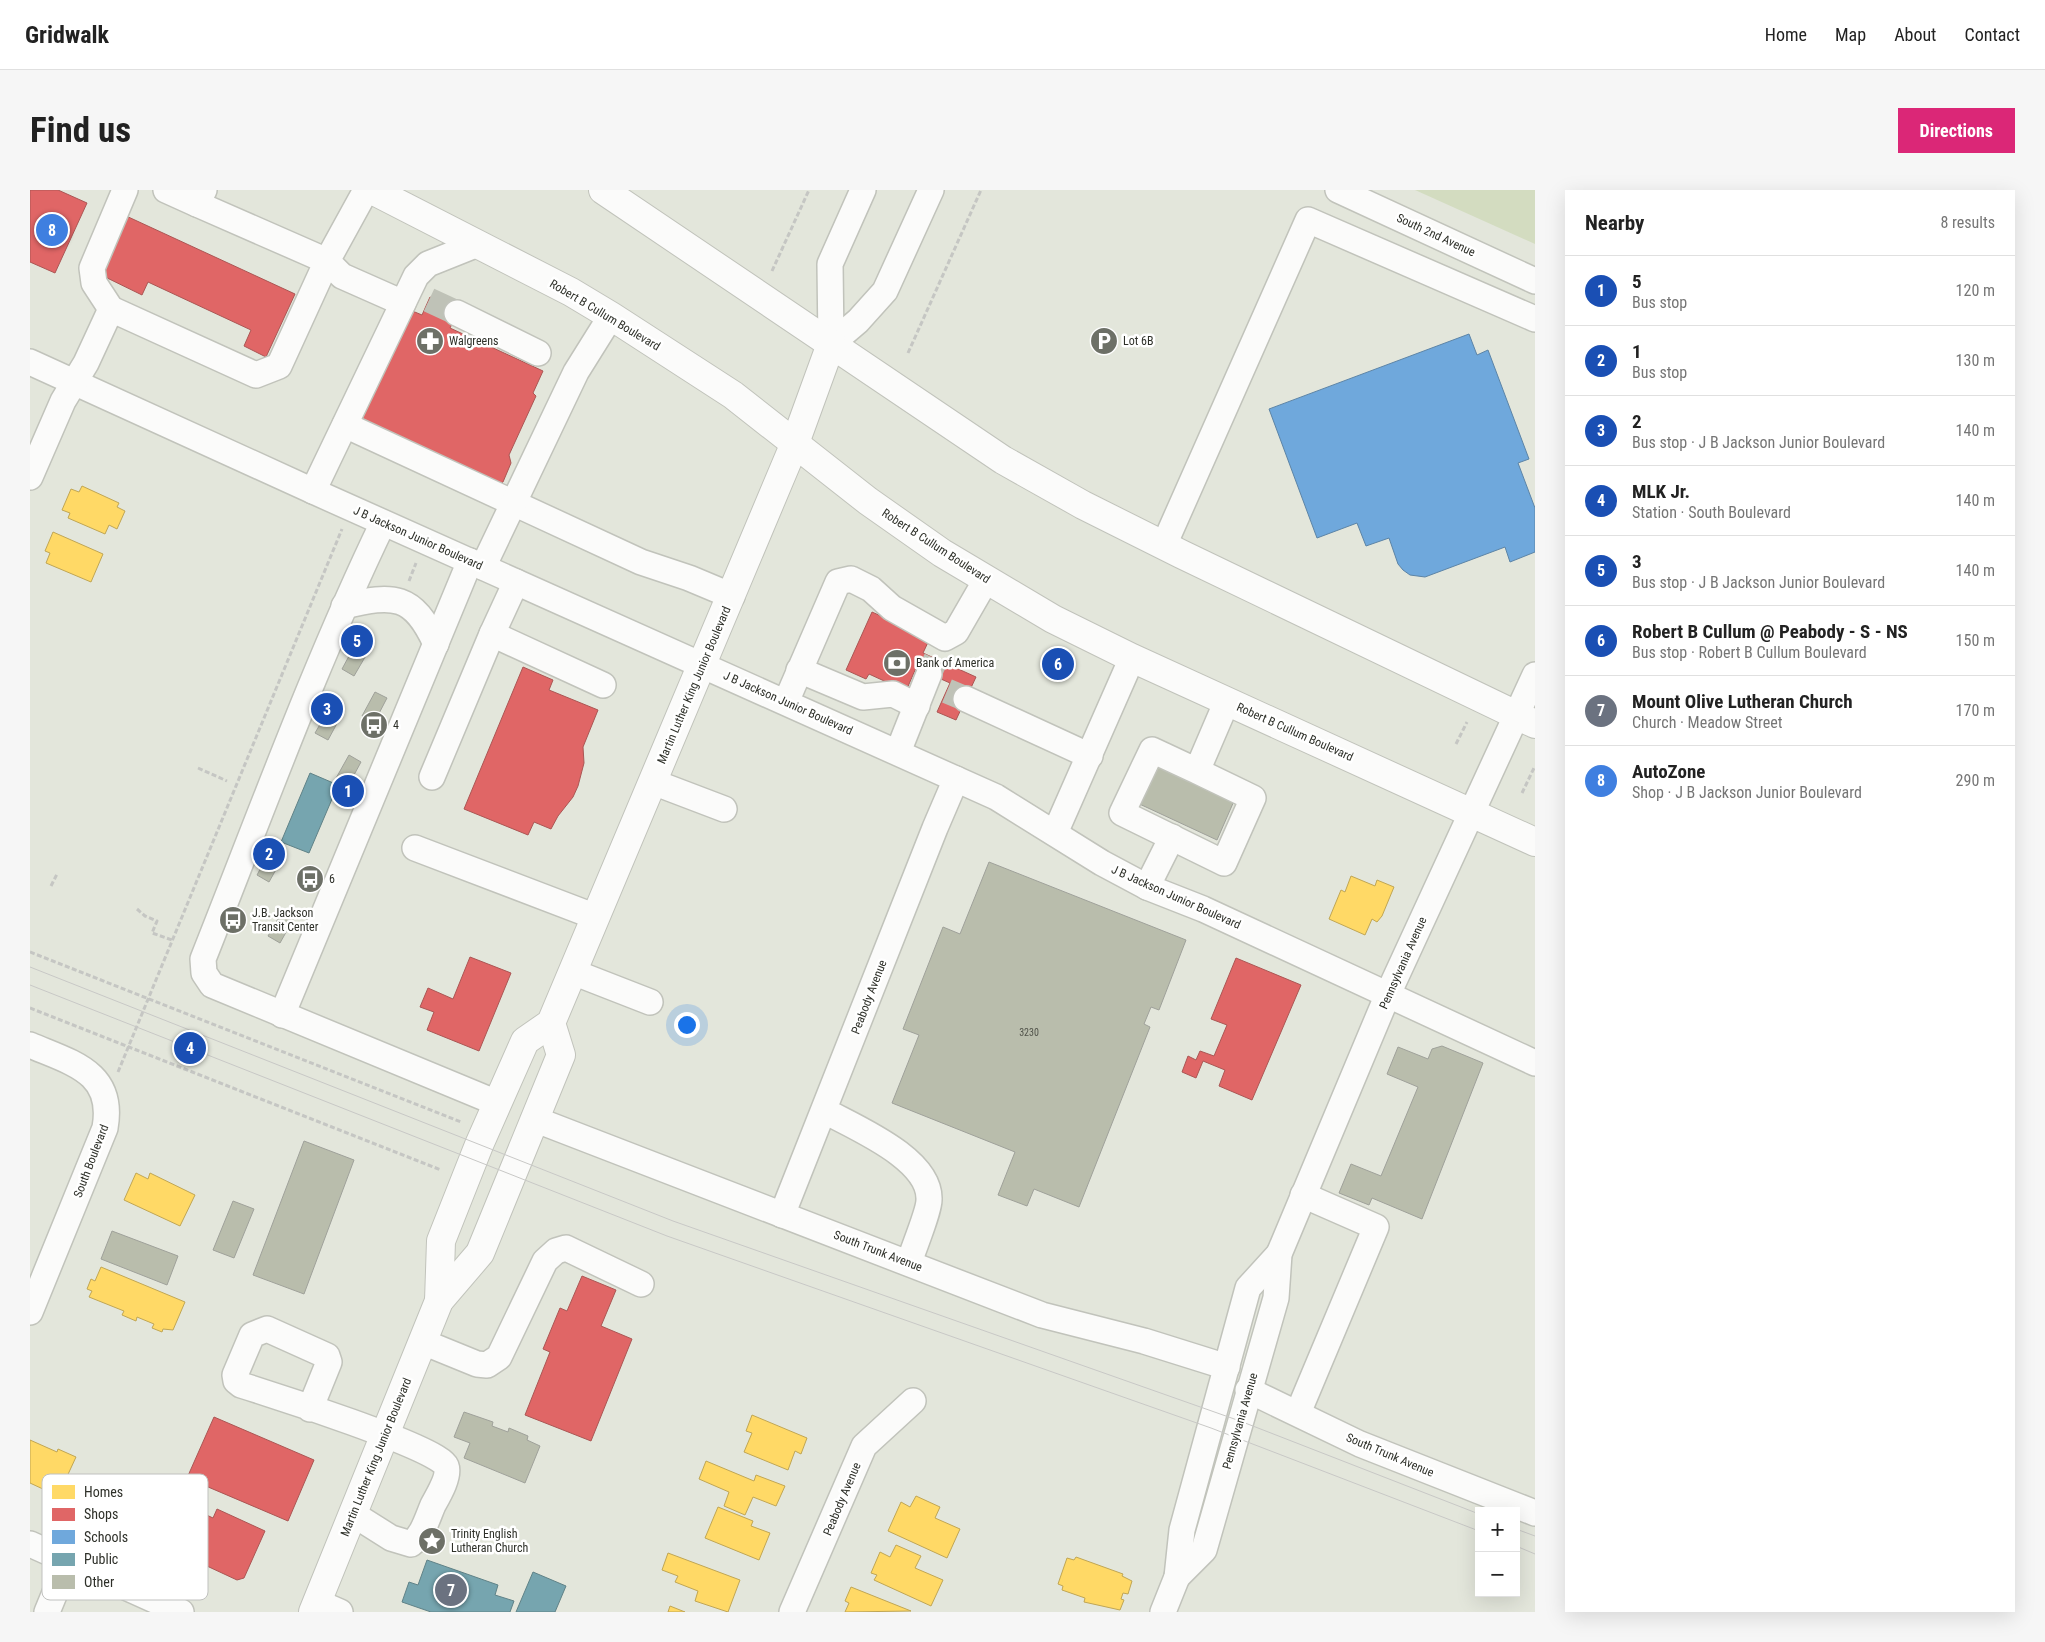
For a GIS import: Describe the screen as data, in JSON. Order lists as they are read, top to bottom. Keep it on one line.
{"streets":{"main road":["Robert B Cullum Boulevard","Martin Luther King Junior Boulevard"],"street":["South 2nd Avenue","J B Jackson Junior Boulevard","Pennsylvania Avenue","Peabody Avenue","South Boulevard","South Trunk Avenue"]},"crossings":[["Robert B Cullum Boulevard","Martin Luther King Junior Boulevard"],["Robert B Cullum Boulevard","Pennsylvania Avenue"],["J B Jackson Junior Boulevard","Martin Luther King Junior Boulevard"],["J B Jackson Junior Boulevard","Pennsylvania Avenue"],["J B Jackson Junior Boulevard","Peabody Avenue"],["Martin Luther King Junior Boulevard","South Trunk Avenue"],["Pennsylvania Avenue","South Trunk Avenue"],["Peabody Avenue","South Trunk Avenue"]],"places":{"pharmacy":["Walgreens"],"parking":["Lot 6B"],"bank":["Bank of America"],"bus stop":["4","6","J.B. Jackson Transit Center"],"place":["Trinity English Lutheran Church"]},"house_numbers":["3230"],"legend":["Homes","Shops","Schools","Public","Other"],"page":{"header":"Gridwalk","nav":["Home","Map","About","Contact"],"buttons":"Directions","title":"Find us","heading":["Nearby","8 results"],"pins":["8","5","6","3","1","2","4","7"],"list":[{"mark":"1","name":"5","note":"Bus stop","value":"120 m"},{"mark":"2","name":"1","note":"Bus stop","value":"130 m"},{"mark":"3","name":"2","note":"Bus stop · J B Jackson Junior Boulevard","value":"140 m"},{"mark":"4","name":"MLK Jr.","note":"Station · South Boulevard","value":"140 m"},{"mark":"5","name":"3","note":"Bus stop · J B Jackson Junior Boulevard","value":"140 m"},{"mark":"6","name":"Robert B Cullum @ Peabody - S - NS","note":"Bus stop · Robert B Cullum Boulevard","value":"150 m"},{"mark":"7","name":"Mount Olive Lutheran Church","note":"Church · Meadow Street","value":"170 m"},{"mark":"8","name":"AutoZone","note":"Shop · J B Jackson Junior Boulevard","value":"290 m"}],"map_buttons":["+","−"]}}
